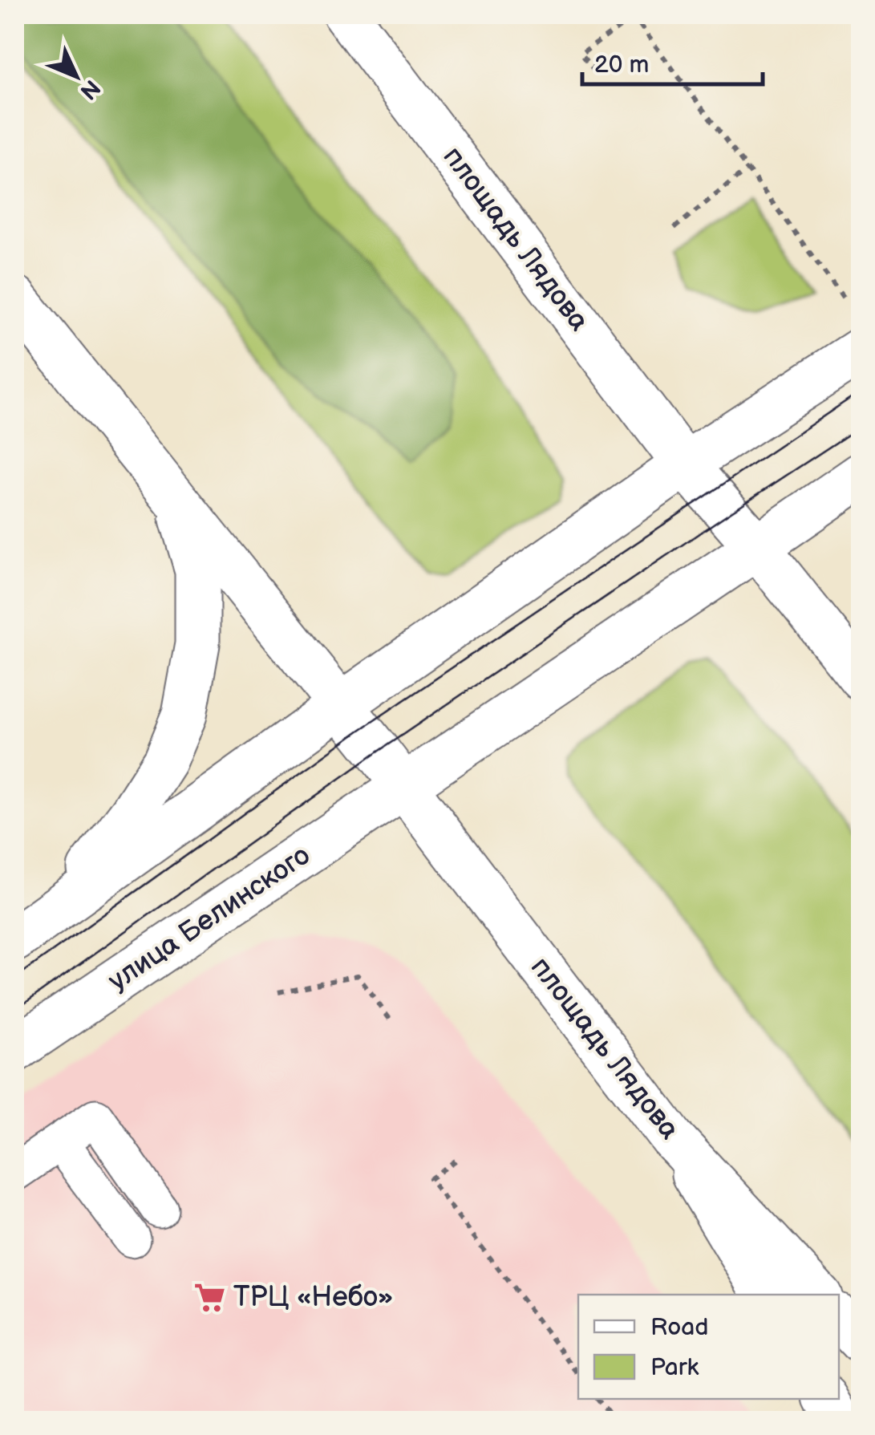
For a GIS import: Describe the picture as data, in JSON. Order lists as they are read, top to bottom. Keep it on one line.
{"streets":{"main road":["площадь Лядова","улица Белинского"]},"crossings":[["площадь Лядова","улица Белинского"]],"places":{"supermarket":["ТРЦ «Небо»"]},"legend":["Road","Park"],"scale_bar":"20 m","north":"bottom right"}
